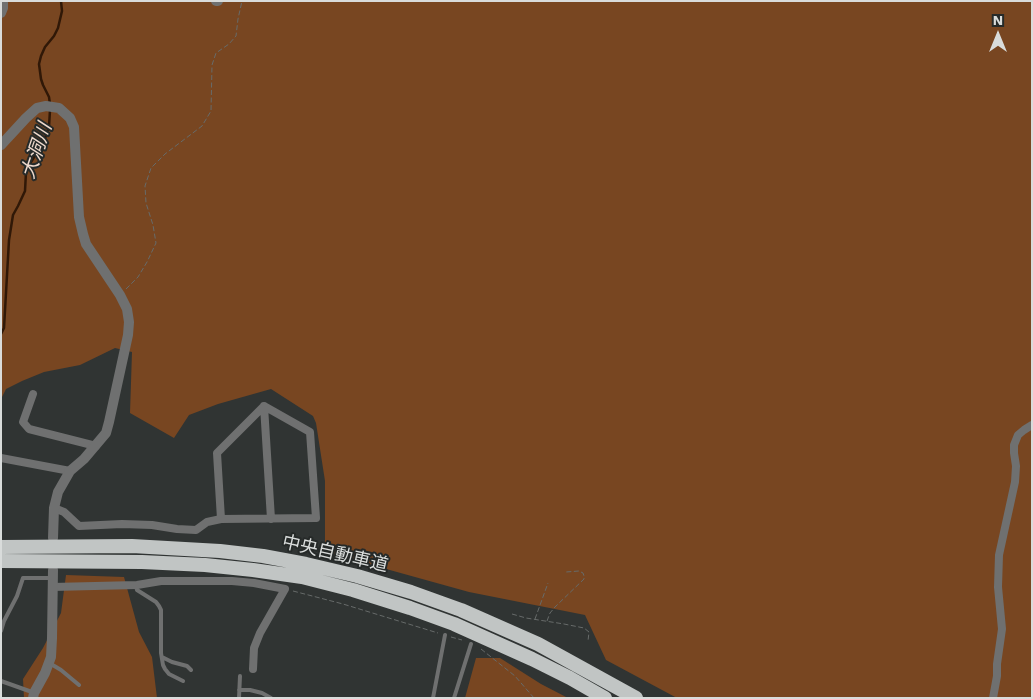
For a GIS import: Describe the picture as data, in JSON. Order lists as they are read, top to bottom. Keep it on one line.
{"streets":{"highway":["中央自動車道"]},"water":["大洞川"],"north":"top"}
